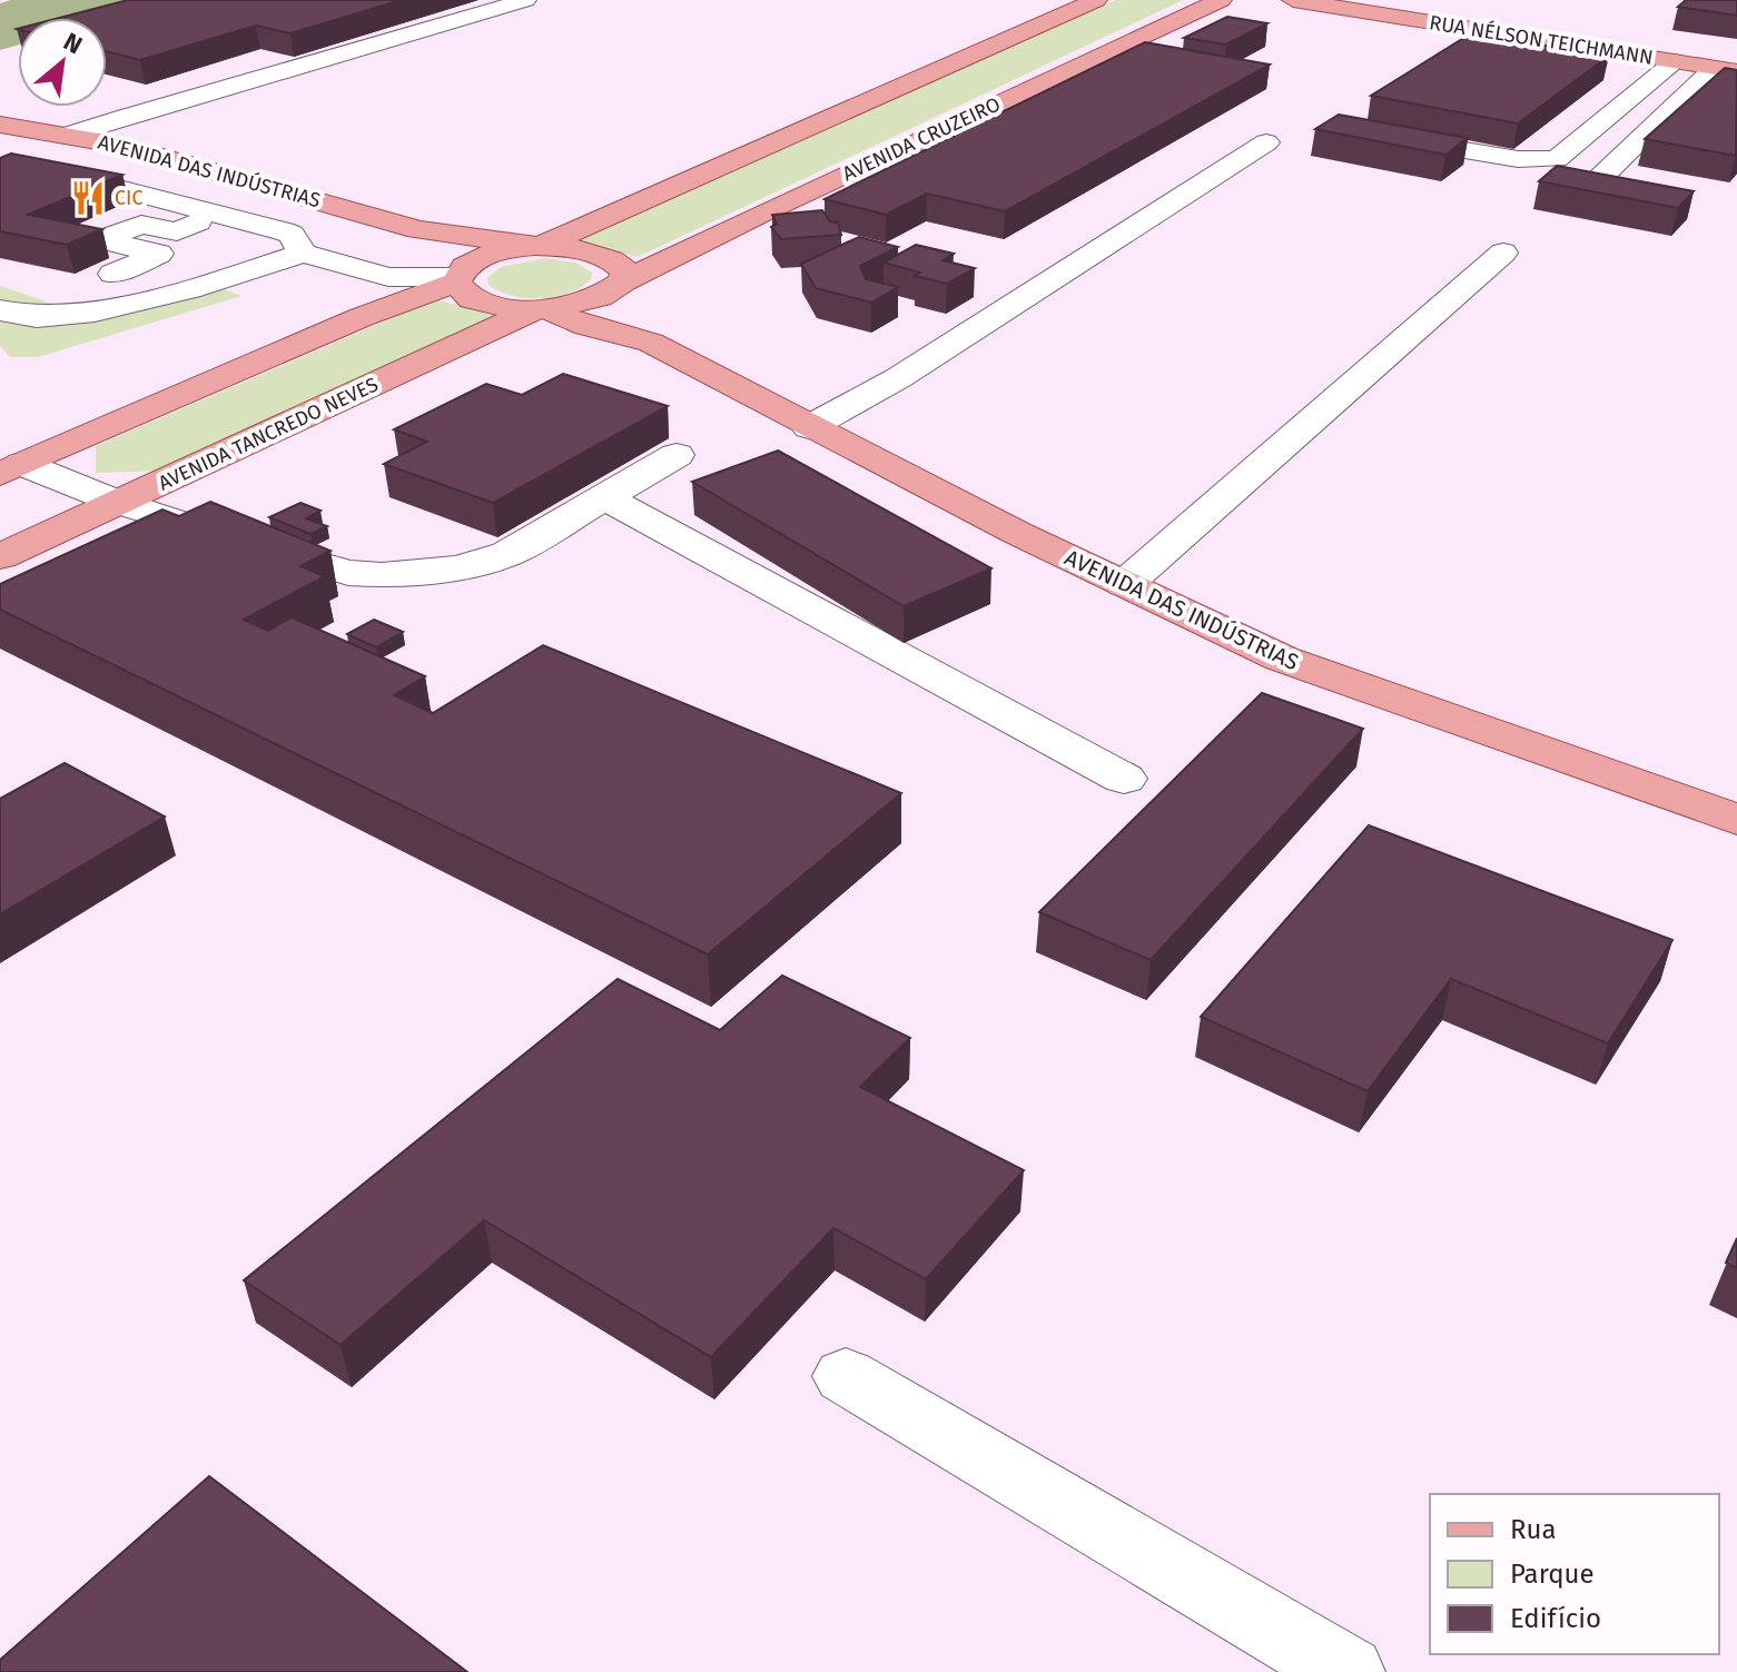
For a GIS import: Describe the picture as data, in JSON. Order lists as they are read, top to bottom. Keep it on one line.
{"streets":{"main road":["RUA NÉLSON TEICHMANN","AVENIDA CRUZEIRO","AVENIDA DAS INDÚSTRIAS","AVENIDA TANCREDO NEVES"]},"crossings":[["AVENIDA CRUZEIRO","AVENIDA TANCREDO NEVES"]],"places":{"restaurant":["CIC"]},"legend":["Rua","Parque","Edifício"],"north":"top right"}
